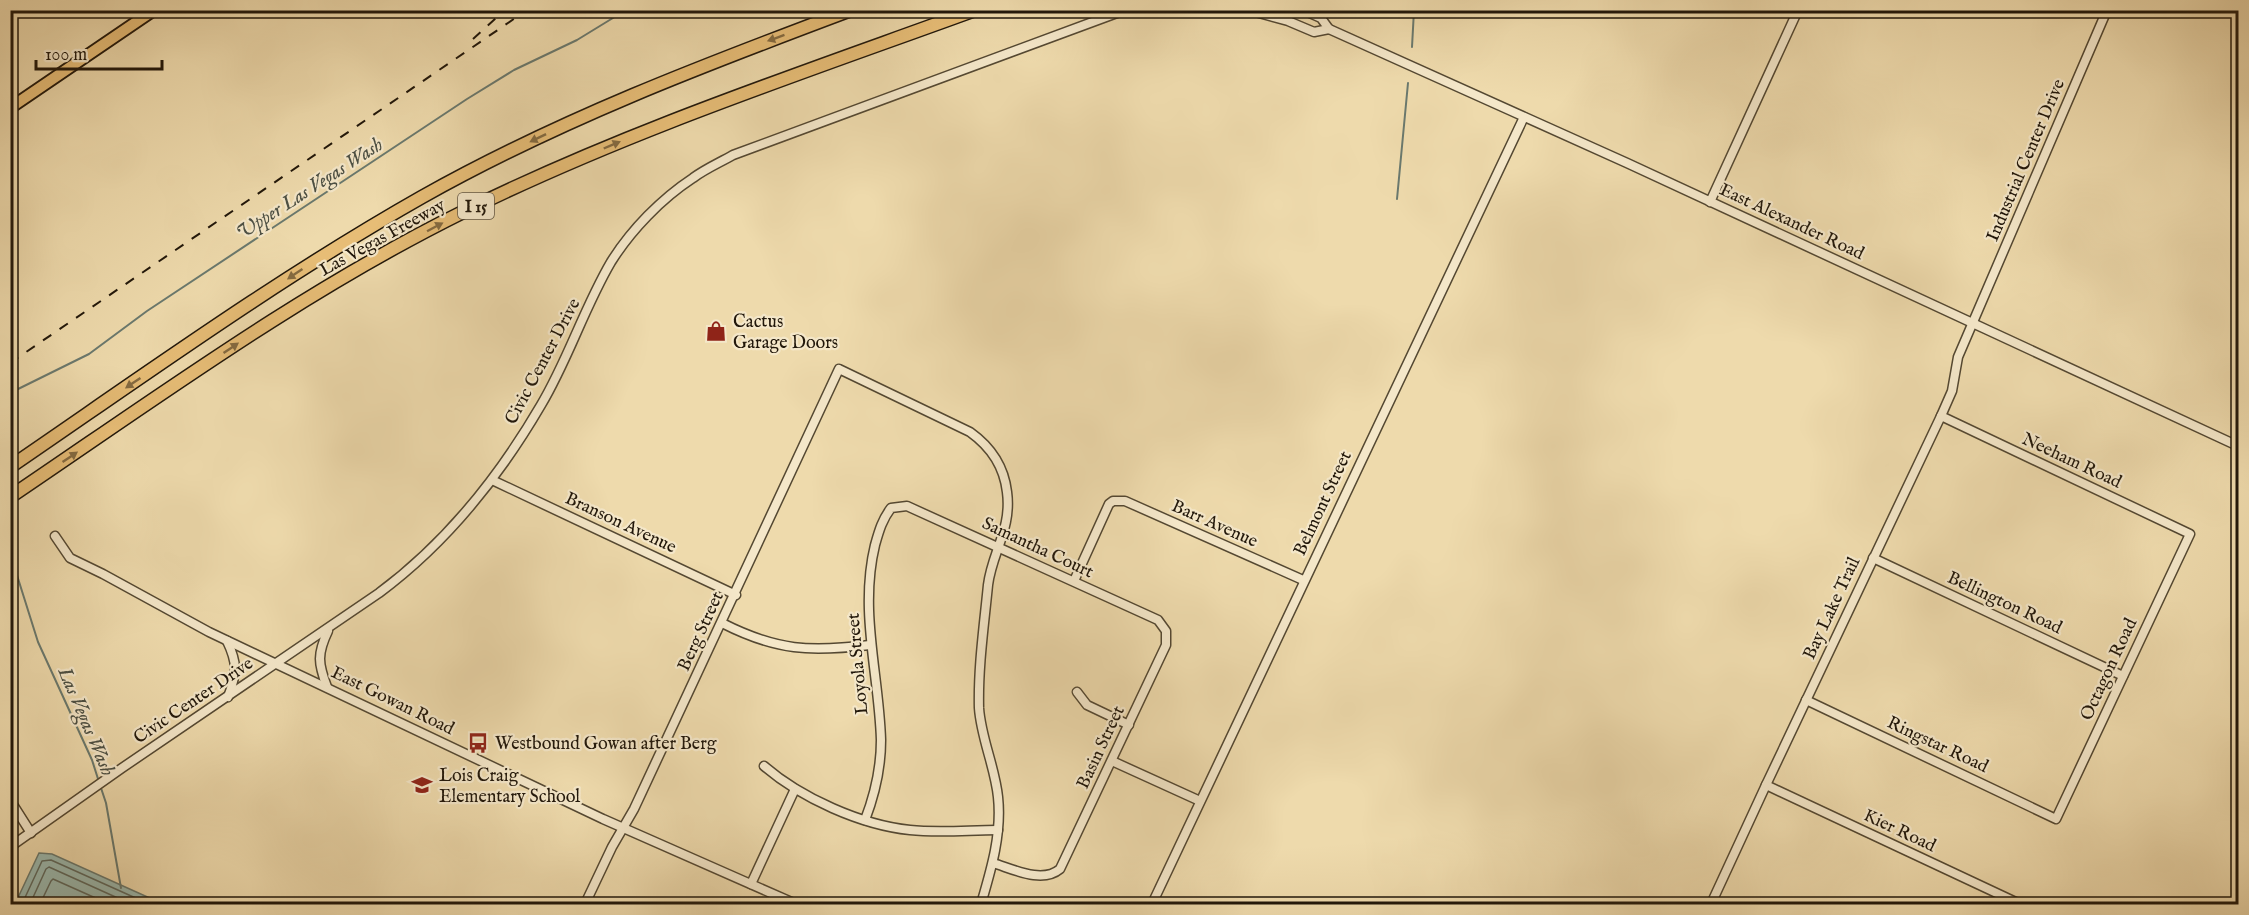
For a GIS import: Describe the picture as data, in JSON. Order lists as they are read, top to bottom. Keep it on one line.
{"streets":{"highway":["I 15","Las Vegas Freeway"],"street":["Industrial Center Drive","East Alexander Road","Civic Center Drive","Neeham Road","Belmont Street","Branson Avenue","Barr Avenue","Samantha Court","Bellington Road","Bay Lake Trail","Berg Street","Loyola Street","Octagon Road","East Gowan Road","Ringstar Road","Basin Street","Kier Road"]},"crossings":[["Industrial Center Drive","East Alexander Road"],["Industrial Center Drive","Bay Lake Trail"],["East Alexander Road","Belmont Street"],["East Alexander Road","Bay Lake Trail"],["Civic Center Drive","Branson Avenue"],["Civic Center Drive","East Gowan Road"],["Neeham Road","Bay Lake Trail"],["Neeham Road","Octagon Road"],["Belmont Street","Barr Avenue"],["Branson Avenue","Berg Street"],["Barr Avenue","Samantha Court"],["Samantha Court","Berg Street"],["Samantha Court","Loyola Street"],["Samantha Court","Basin Street"],["Bellington Road","Bay Lake Trail"],["Bellington Road","Octagon Road"],["Bay Lake Trail","Ringstar Road"],["Bay Lake Trail","Kier Road"],["Berg Street","East Gowan Road"],["Octagon Road","Ringstar Road"]],"water":["Upper Las Vegas Wash","Las Vegas Wash"],"places":{"shop":["Cactus Garage Doors"],"bus stop":["Westbound Gowan after Berg"],"school or university":["Lois Craig Elementary School"]},"scale_bar":"100 m"}
